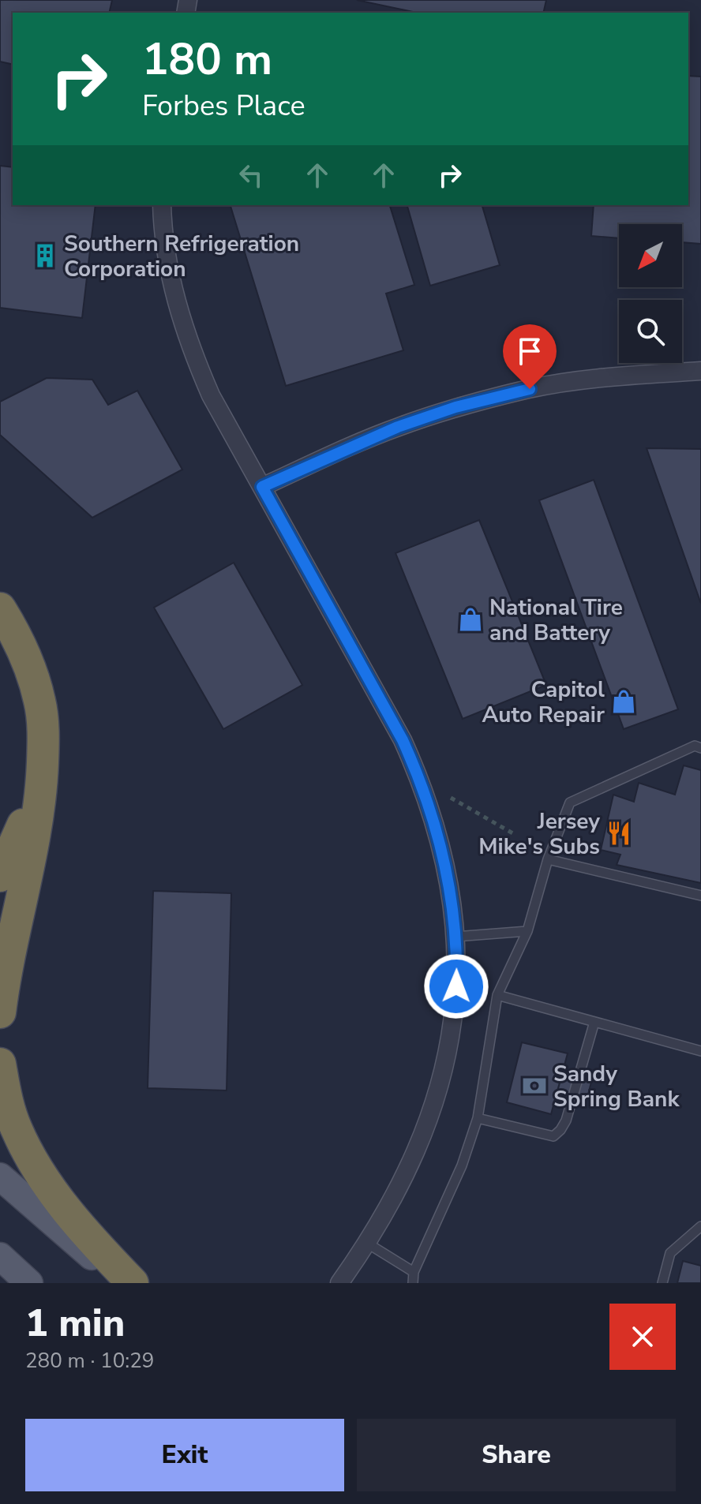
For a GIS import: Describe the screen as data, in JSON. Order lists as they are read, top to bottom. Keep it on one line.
{"places":{"building":["Southern Refrigeration Corporation"],"shop":["National Tire and Battery","Capitol Auto Repair"],"restaurant":["Jersey Mike's Subs"],"bank":["Sandy Spring Bank"]},"north":"bottom left","page":{"turn":["180 m","Forbes Place"],"heading":["1 min","280 m · 10:29"],"buttons":["Exit","Share"]}}
